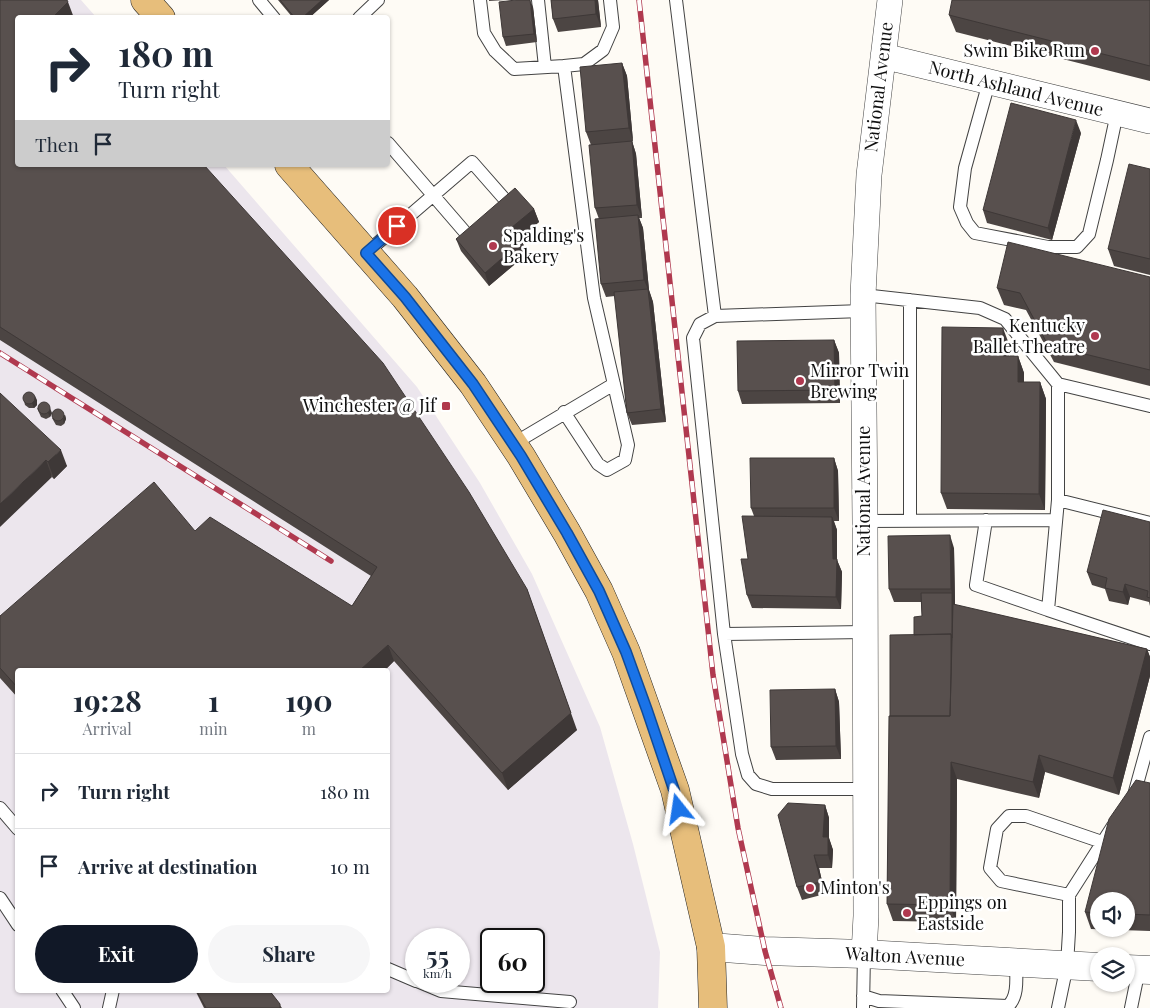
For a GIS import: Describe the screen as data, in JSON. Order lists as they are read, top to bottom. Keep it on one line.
{"streets":{"street":["National Avenue","North Ashland Avenue","Walton Avenue"]},"crossings":[["National Avenue","North Ashland Avenue"],["National Avenue","Walton Avenue"]],"places":{"other":["Swim Bike Run","Spalding's Bakery","Kentucky Ballet Theatre","Mirror Twin Brewing","Minton's","Eppings on Eastside"],"transit":["Winchester @ Jif"]},"page":{"turn":["180 m","Turn right"],"then":"Then","eta":["19:28","Arrival","1","min","190","m"],"list":[{"name":"Turn right","value":"180 m"},{"name":"Arrive at destination","value":"10 m"}],"buttons":["Exit","Share"],"speed":"55 km/h","limit":"60"}}
